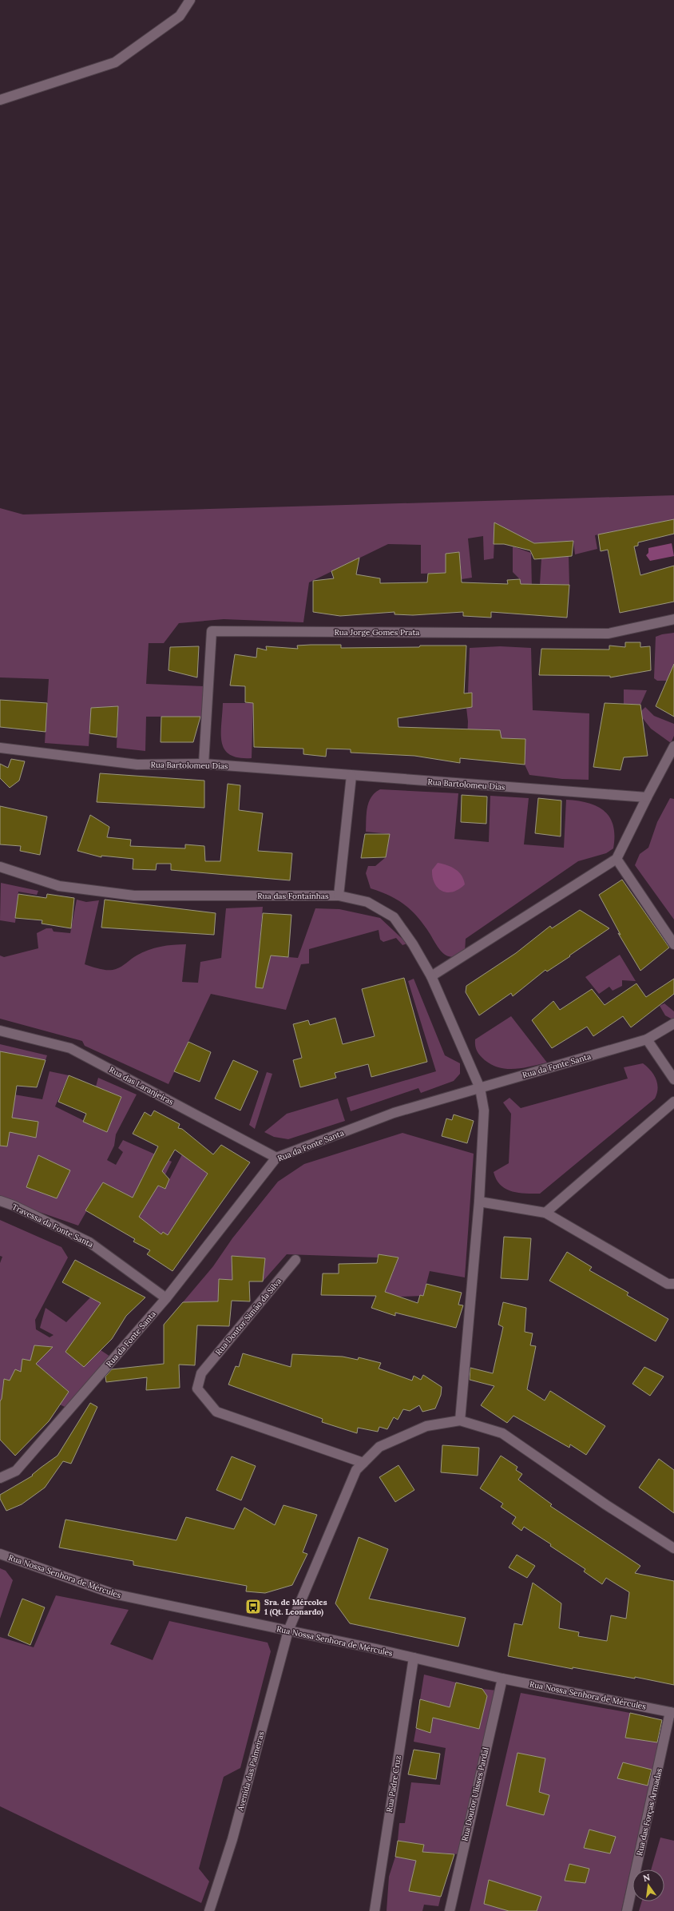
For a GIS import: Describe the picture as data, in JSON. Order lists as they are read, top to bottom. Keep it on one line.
{"streets":{"street":["Rua Jorge Gomes Prata","Rua Bartolomeu Dias","Rua das Fontainhas","Rua da Fonte Santa","Rua das Laranjeiras","Travessa da Fonte Santa","Rua Doutor Simão da Silva","Rua Nossa Senhora de Mércules","Avenida das Palmeiras","Rua Padre Cruz","Rua Doutor Ulisses Pardal","Rua das Forças Armadas"]},"crossings":[["Rua Jorge Gomes Prata","Rua Bartolomeu Dias"],["Rua das Fontainhas","Rua da Fonte Santa"],["Rua das Fontainhas","Avenida das Palmeiras"],["Rua da Fonte Santa","Rua das Laranjeiras"],["Rua da Fonte Santa","Travessa da Fonte Santa"],["Rua Doutor Simão da Silva","Avenida das Palmeiras"],["Rua Nossa Senhora de Mércules","Avenida das Palmeiras"],["Rua Nossa Senhora de Mércules","Rua Padre Cruz"],["Rua Nossa Senhora de Mércules","Rua Doutor Ulisses Pardal"],["Rua Nossa Senhora de Mércules","Rua das Forças Armadas"]],"places":{"bus stop":["Sra. de Mércoles 1 (Qt. Leonardo)"]},"north":"top"}
